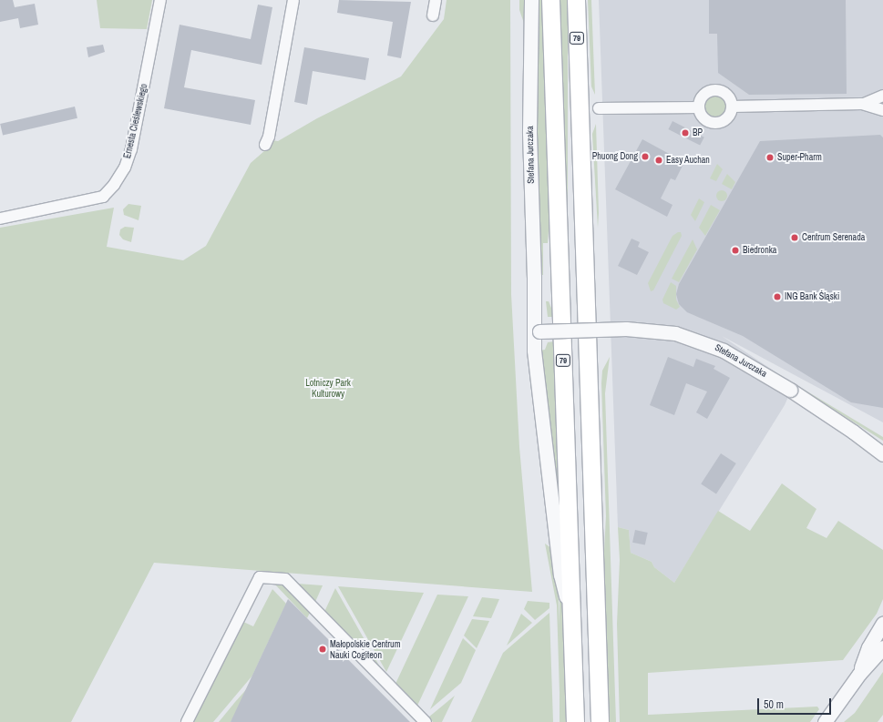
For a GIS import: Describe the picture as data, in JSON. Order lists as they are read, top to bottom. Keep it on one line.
{"streets":{"main road":["79"],"street":["Ernesta Cieślewskiego","Stefana Jurczaka"]},"crossings":[["79","Stefana Jurczaka"]],"parks":["Lotniczy Park Kulturowy"],"places":["BP","Phuong Dong","Super-Pharm","Easy Auchan","Centrum Serenada","Biedronka","ING Bank Śląski","Małopolskie Centrum Nauki Cogiteon"],"scale_bar":"50 m"}
